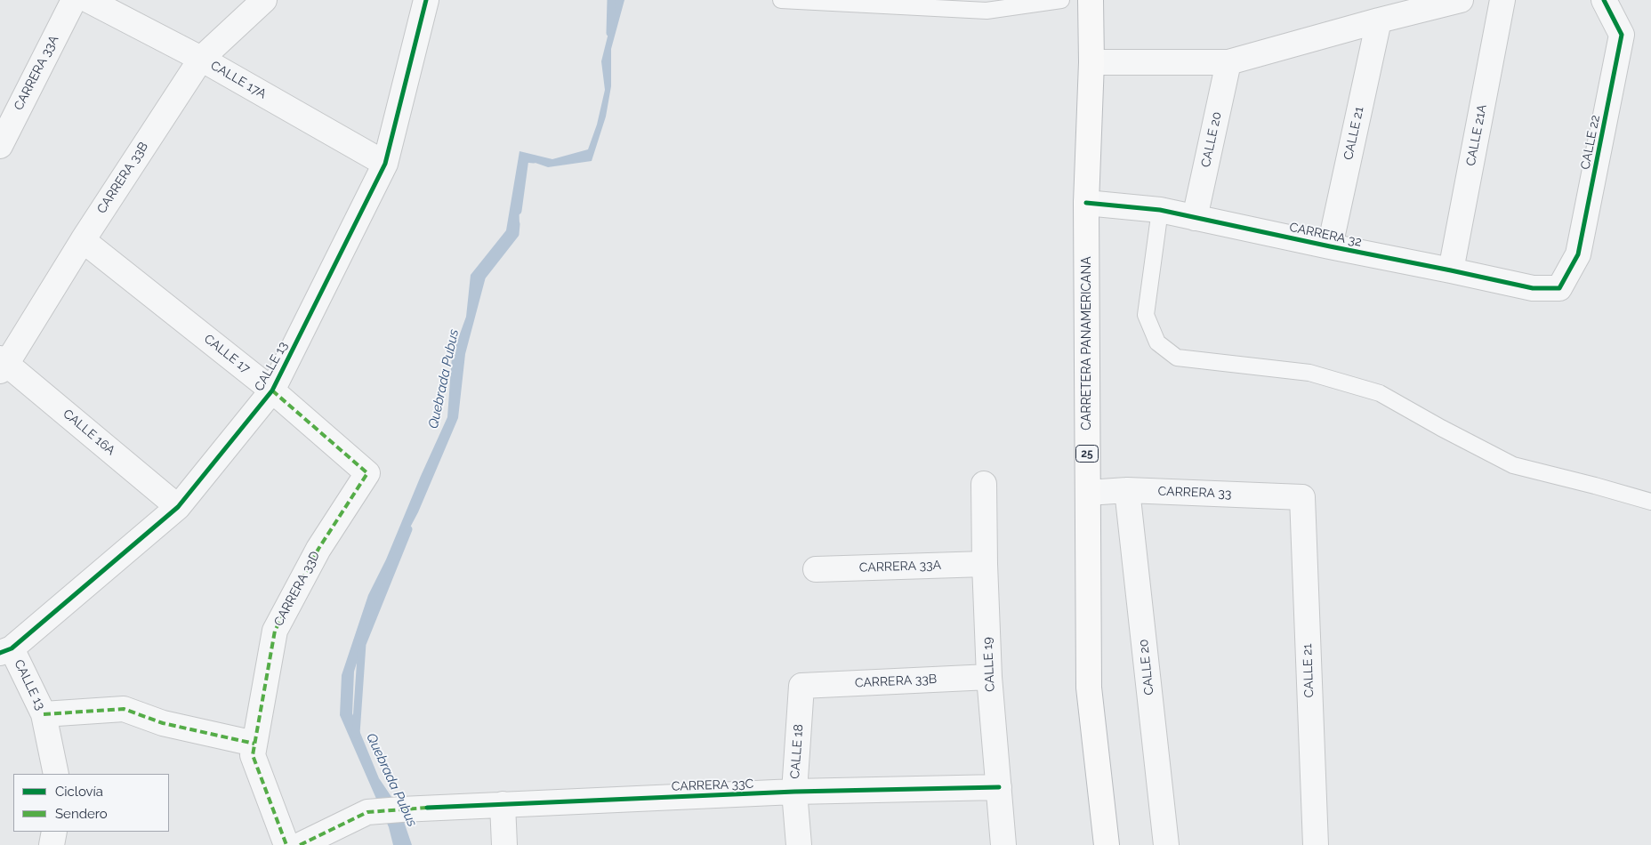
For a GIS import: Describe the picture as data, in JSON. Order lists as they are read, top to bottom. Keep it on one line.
{"streets":{"highway":["CARRETERA PANAMERICANA","25"],"street":["CARRERA 33A","CALLE 17A","CALLE 21","CALLE 21A","CALLE 20","CALLE 22","CARRERA 33B","CARRERA 32","CALLE 17","CALLE 13","CALLE 16A","CARRERA 33","CARRERA 33D","CALLE 19","CALLE 18","CARRERA 33C"]},"crossings":[["CARRERA 33A","CALLE 19"],["CALLE 17A","CARRERA 33B"],["CALLE 17A","CALLE 13"],["CALLE 21","CARRERA 32"],["CALLE 21","CARRERA 33"],["CALLE 21A","CARRERA 32"],["CALLE 20","CARRERA 32"],["CALLE 20","CARRERA 33"],["CALLE 22","CARRERA 32"],["CARRERA 33B","CALLE 17"],["CARRERA 33B","CALLE 16A"],["CARRERA 33B","CALLE 19"],["CARRERA 33B","CALLE 18"],["CARRERA 32","CARRETERA PANAMERICANA"],["CARRETERA PANAMERICANA","CARRERA 33"],["CALLE 17","CALLE 13"],["CALLE 17","CARRERA 33D"],["CALLE 13","CALLE 16A"],["CALLE 19","CARRERA 33C"],["CALLE 18","CARRERA 33C"]],"water":["Quebrada Pubus"],"legend":["Ciclovía","Sendero"]}
